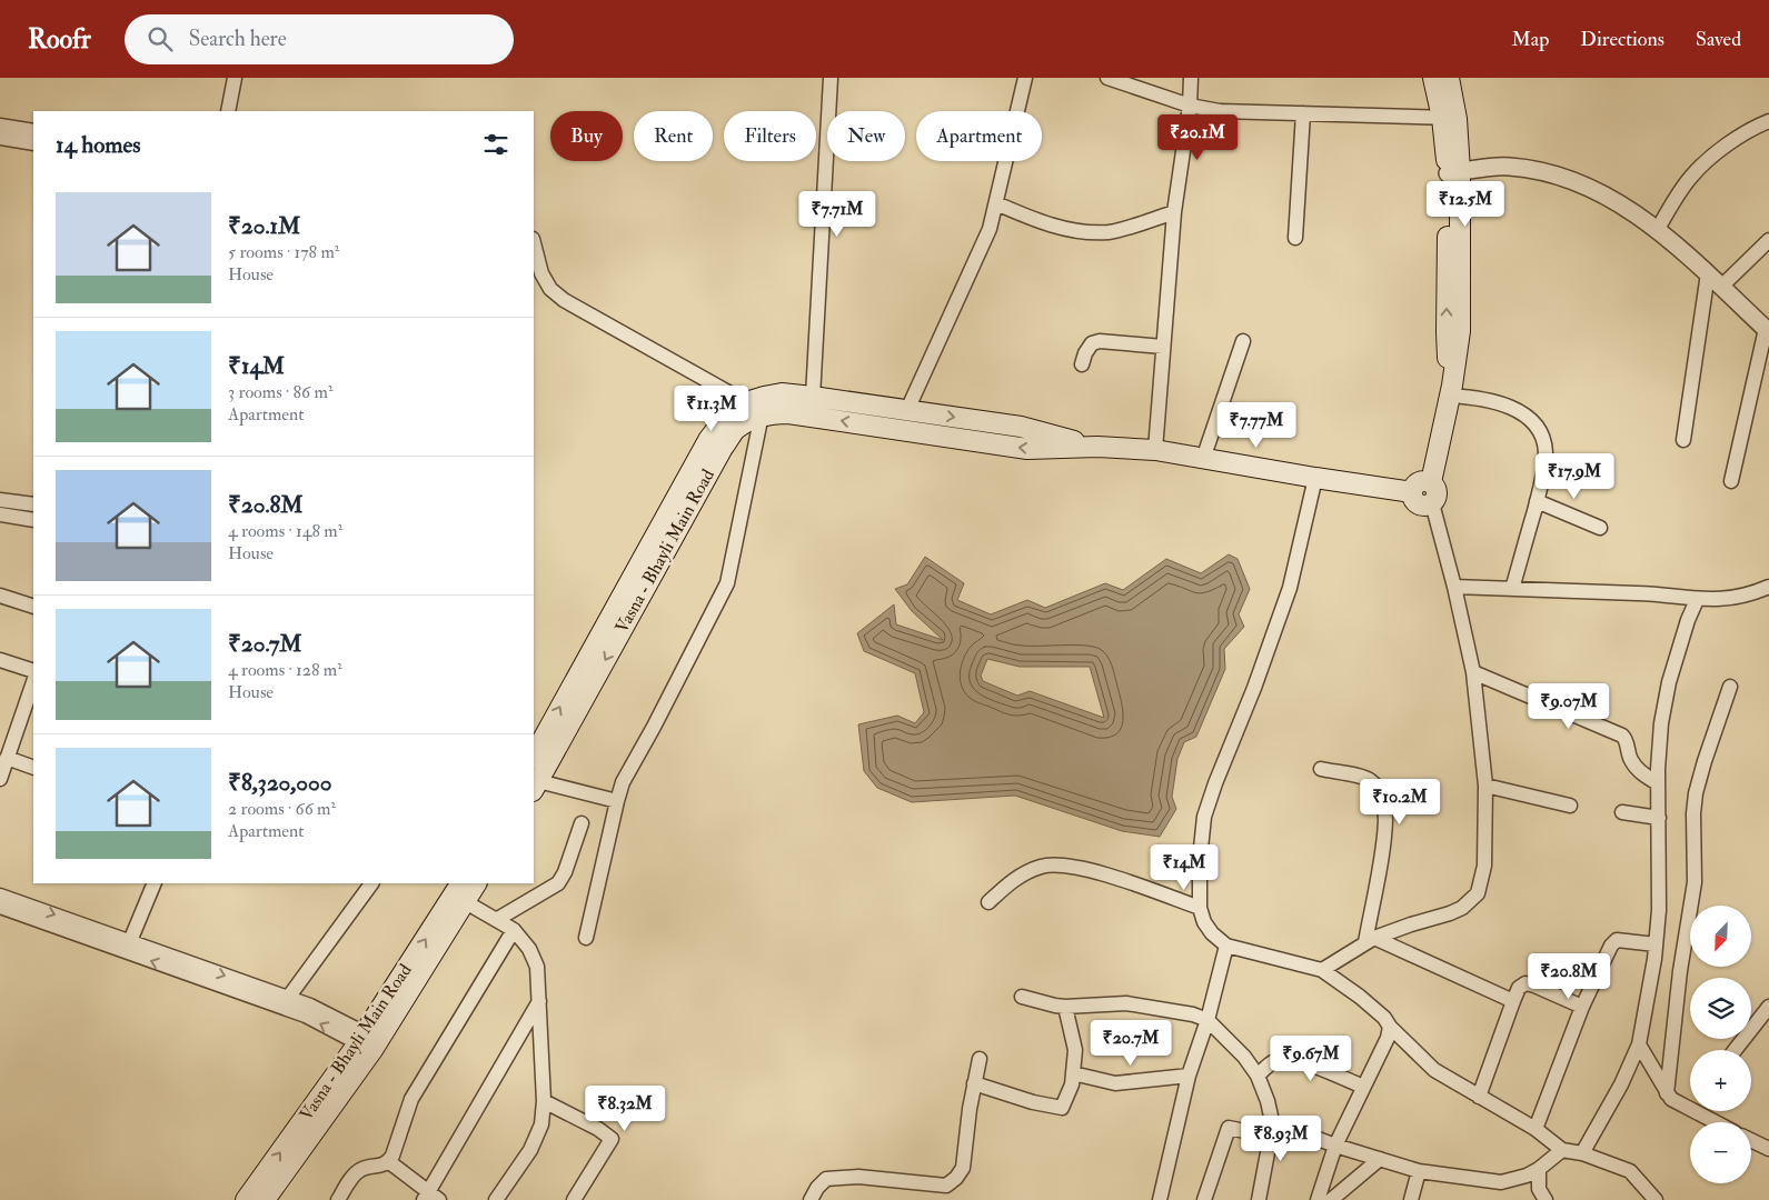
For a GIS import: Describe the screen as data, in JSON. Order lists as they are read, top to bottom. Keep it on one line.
{"streets":{"main road":["Vasna - Bhayli Main Road"]},"north":"bottom left","page":{"header":"Roofr","search":"Search here","nav":["Map","Directions","Saved"],"chip":["Buy","Rent","Filters","New","Apartment"],"heading":"14 homes","price":["₹20.1M","₹12.5M","₹7.71M","₹11.3M","₹7.77M","₹17.9M","₹9.07M","₹10.2M","₹14M","₹20.8M","₹20.7M","₹9.67M","₹8.32M","₹8.93M"],"list":[{"name":"₹20.1M","note":"5 rooms · 178 m² · House"},{"name":"₹14M","note":"3 rooms · 86 m² · Apartment"},{"name":"₹20.8M","note":"4 rooms · 148 m² · House"},{"name":"₹20.7M","note":"4 rooms · 128 m² · House"},{"name":"₹8,320,000","note":"2 rooms · 66 m² · Apartment"}],"map_buttons":["+","−"]}}
